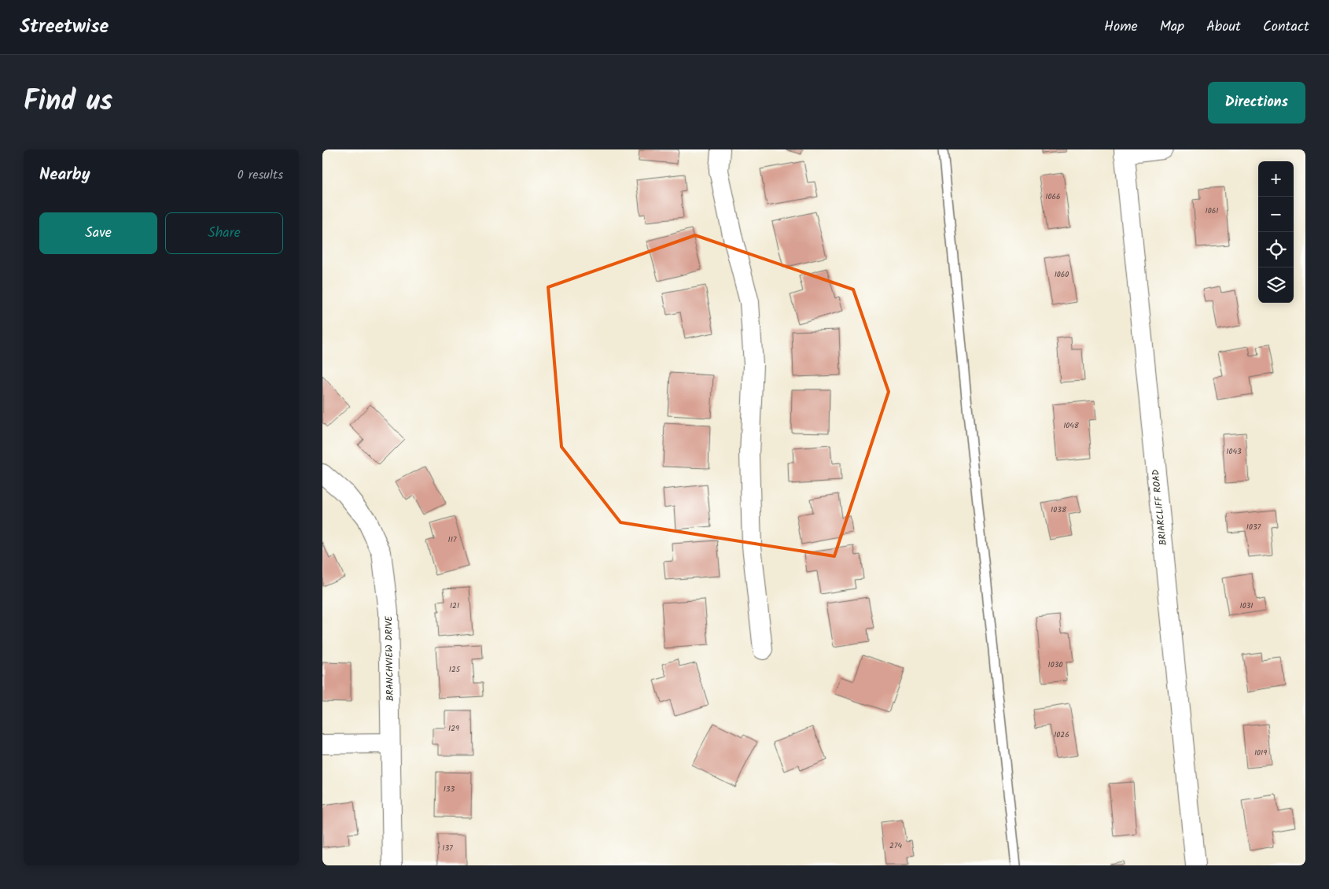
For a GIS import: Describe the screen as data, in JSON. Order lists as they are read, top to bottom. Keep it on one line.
{"streets":{"street":["BRIARCLIFF ROAD","BRANCHVIEW DRIVE"]},"house_numbers":["1066","1061","1060","1048","1043","1038","1037","117","121","1031","1030","125","129","1026","1019","133","274","137"],"page":{"header":"Streetwise","nav":["Home","Map","About","Contact"],"title":"Find us","buttons":["Directions",["Save","Share"]],"heading":["Nearby","0 results"],"map_buttons":["+","−"]}}
